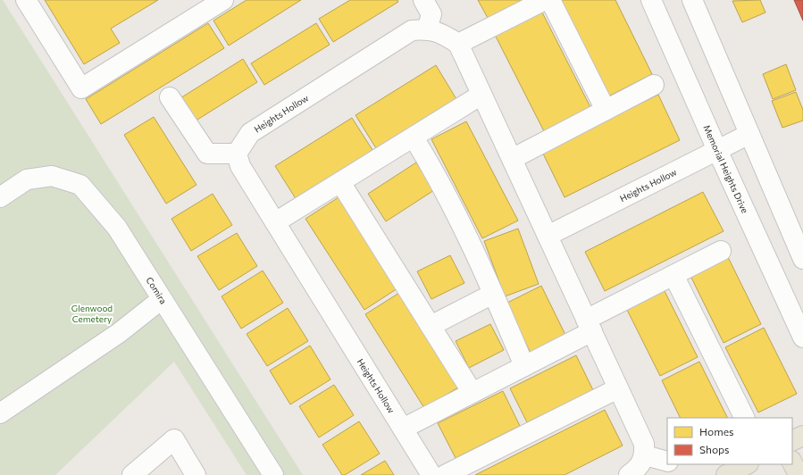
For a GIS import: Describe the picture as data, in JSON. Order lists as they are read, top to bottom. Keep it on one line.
{"streets":{"street":["Heights Hollow","Memorial Heights Drive","Comira"]},"crossings":[["Heights Hollow","Memorial Heights Drive"]],"parks":["Glenwood Cemetery"],"legend":["Homes","Shops"]}
